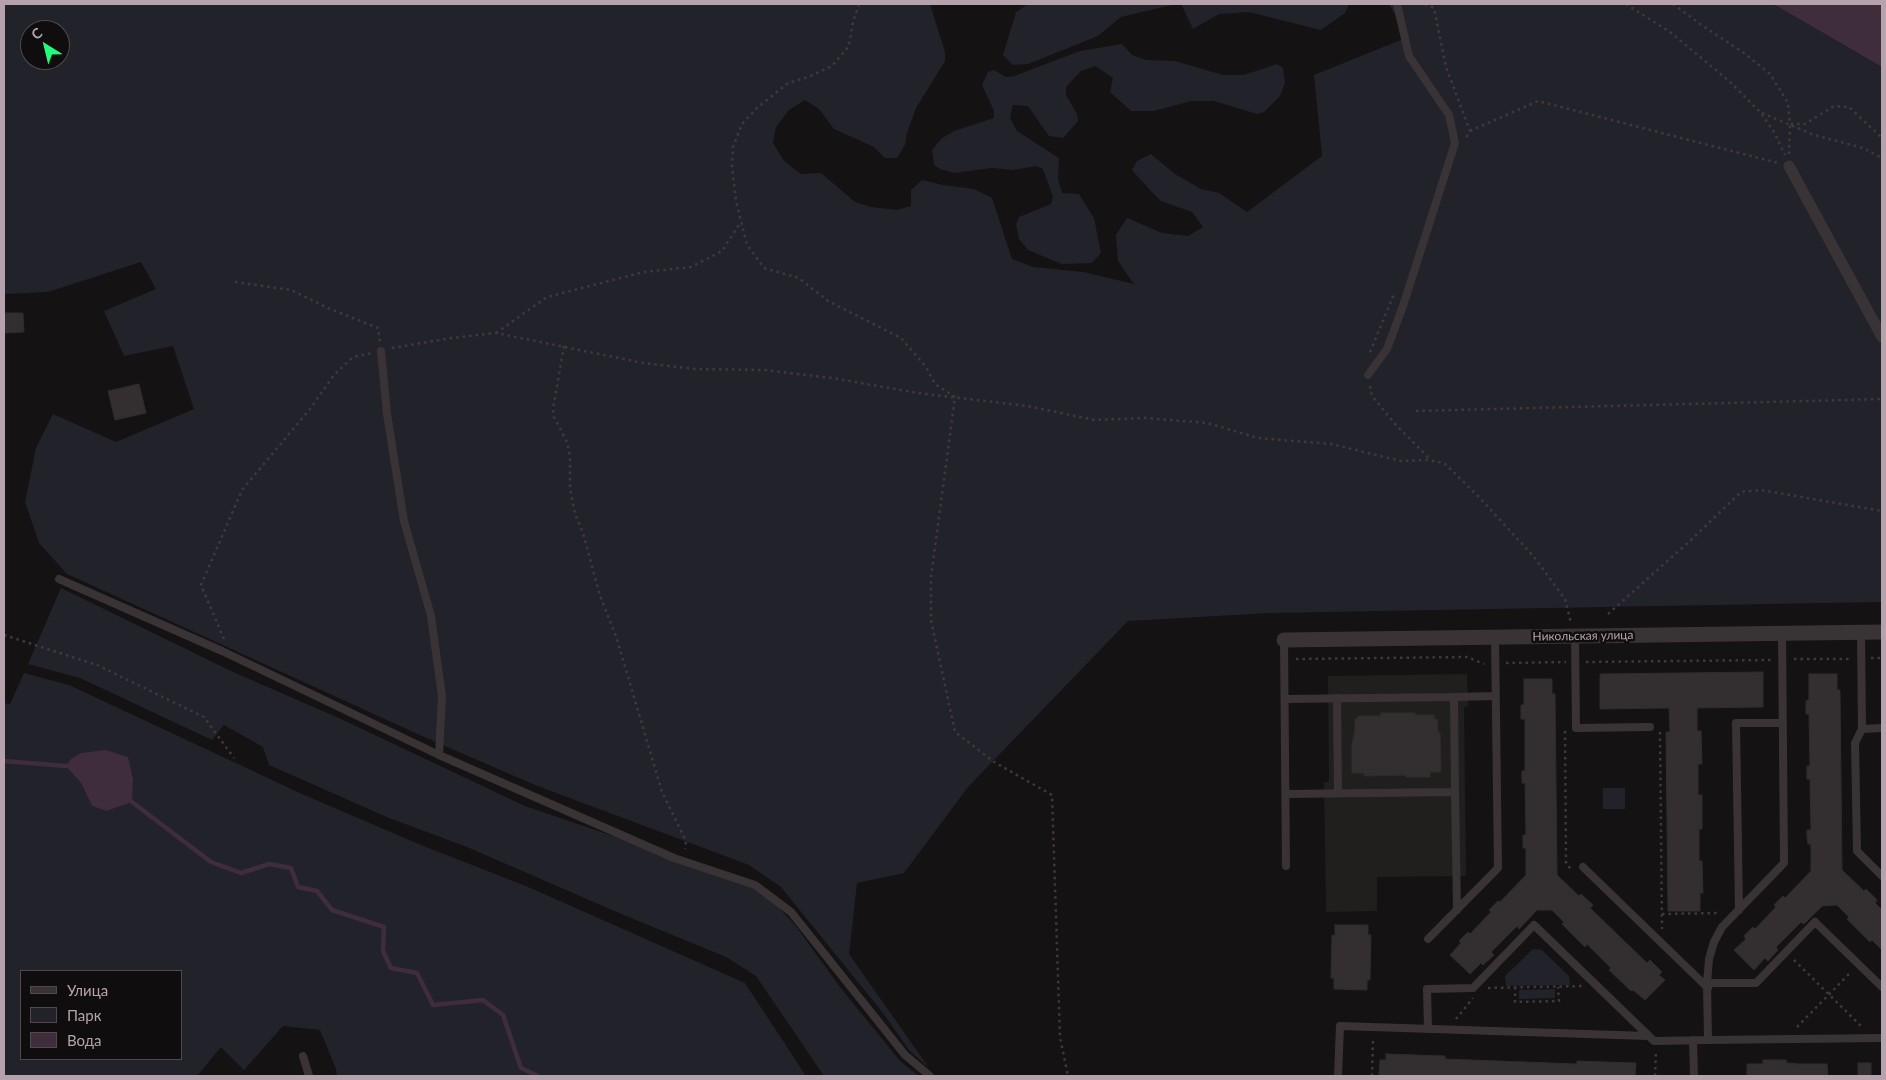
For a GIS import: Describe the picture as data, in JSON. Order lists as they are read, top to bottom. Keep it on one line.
{"streets":{"street":["Никольская улица"]},"legend":["Улица","Парк","Вода"],"north":"top left"}
